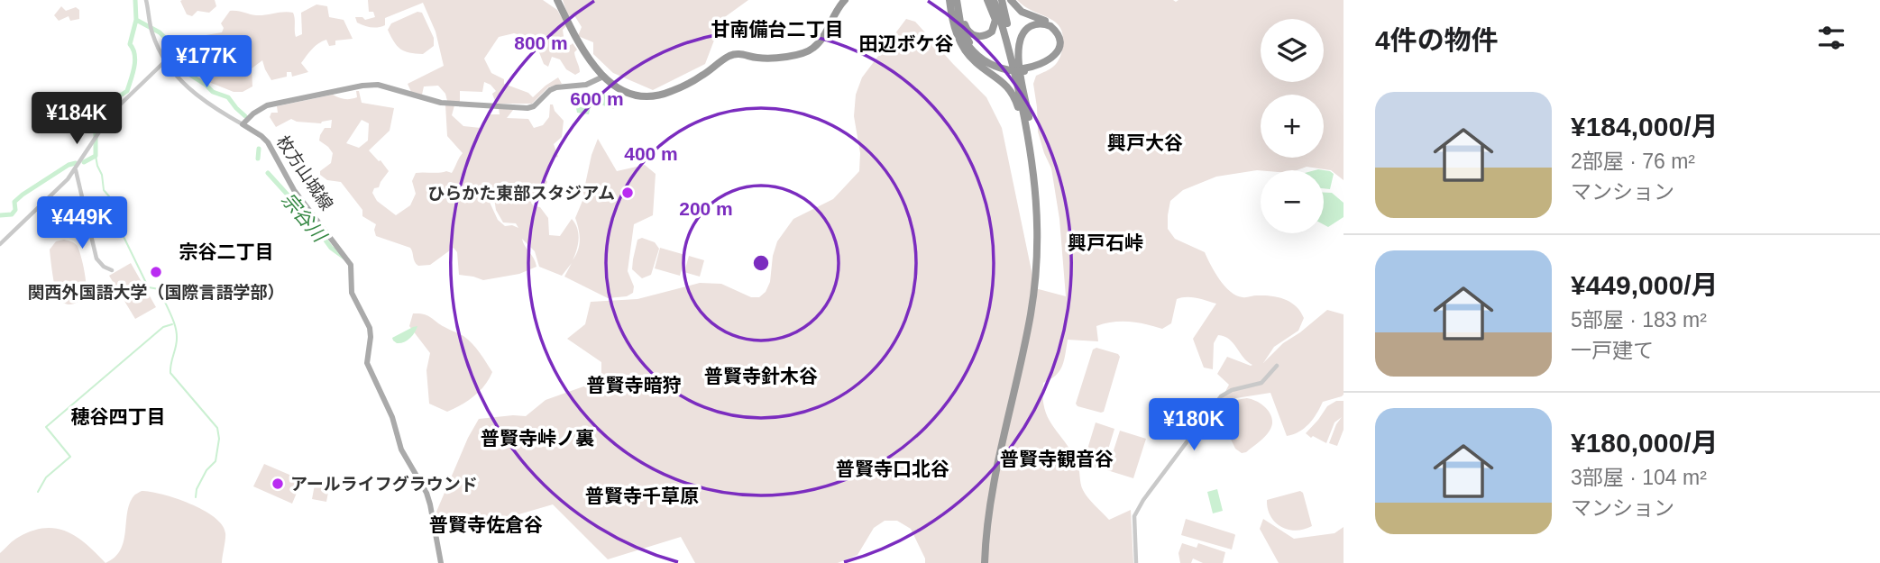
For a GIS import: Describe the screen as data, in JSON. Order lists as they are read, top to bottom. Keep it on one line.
{"streets":{"main road":["枚方山城線"]},"districts":["甘南備台二丁目","田辺ボケ谷","興戸大谷","興戸石峠","宗谷二丁目","普賢寺針木谷","普賢寺暗狩","穂谷四丁目","普賢寺峠ノ裏","普賢寺観音谷","普賢寺口北谷","普賢寺千草原","普賢寺佐倉谷"],"water":["宗谷川"],"places":["ひらかた東部スタジアム","関西外国語大学（国際言語学部）","アールライフグラウンド"],"page":{"heading":"4件の物件","map_buttons":["+","−"],"price":["¥177K","¥184K","¥449K","¥180K"],"list":[{"name":"¥184,000/月","note":"2部屋 · 76 m² · マンション"},{"name":"¥449,000/月","note":"5部屋 · 183 m² · 一戸建て"},{"name":"¥180,000/月","note":"3部屋 · 104 m² · マンション"}]},"rings":["800 m","600 m","400 m","200 m"]}
